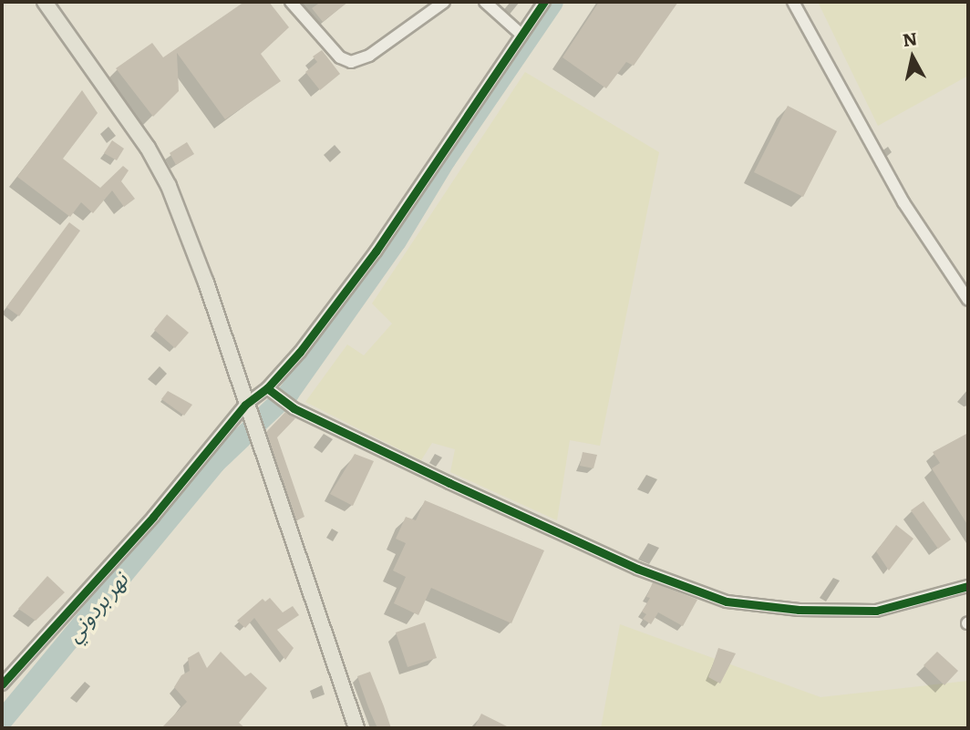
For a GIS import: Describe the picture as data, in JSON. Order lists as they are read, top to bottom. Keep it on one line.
{"water":["نهر بردوني"],"north":"top"}
